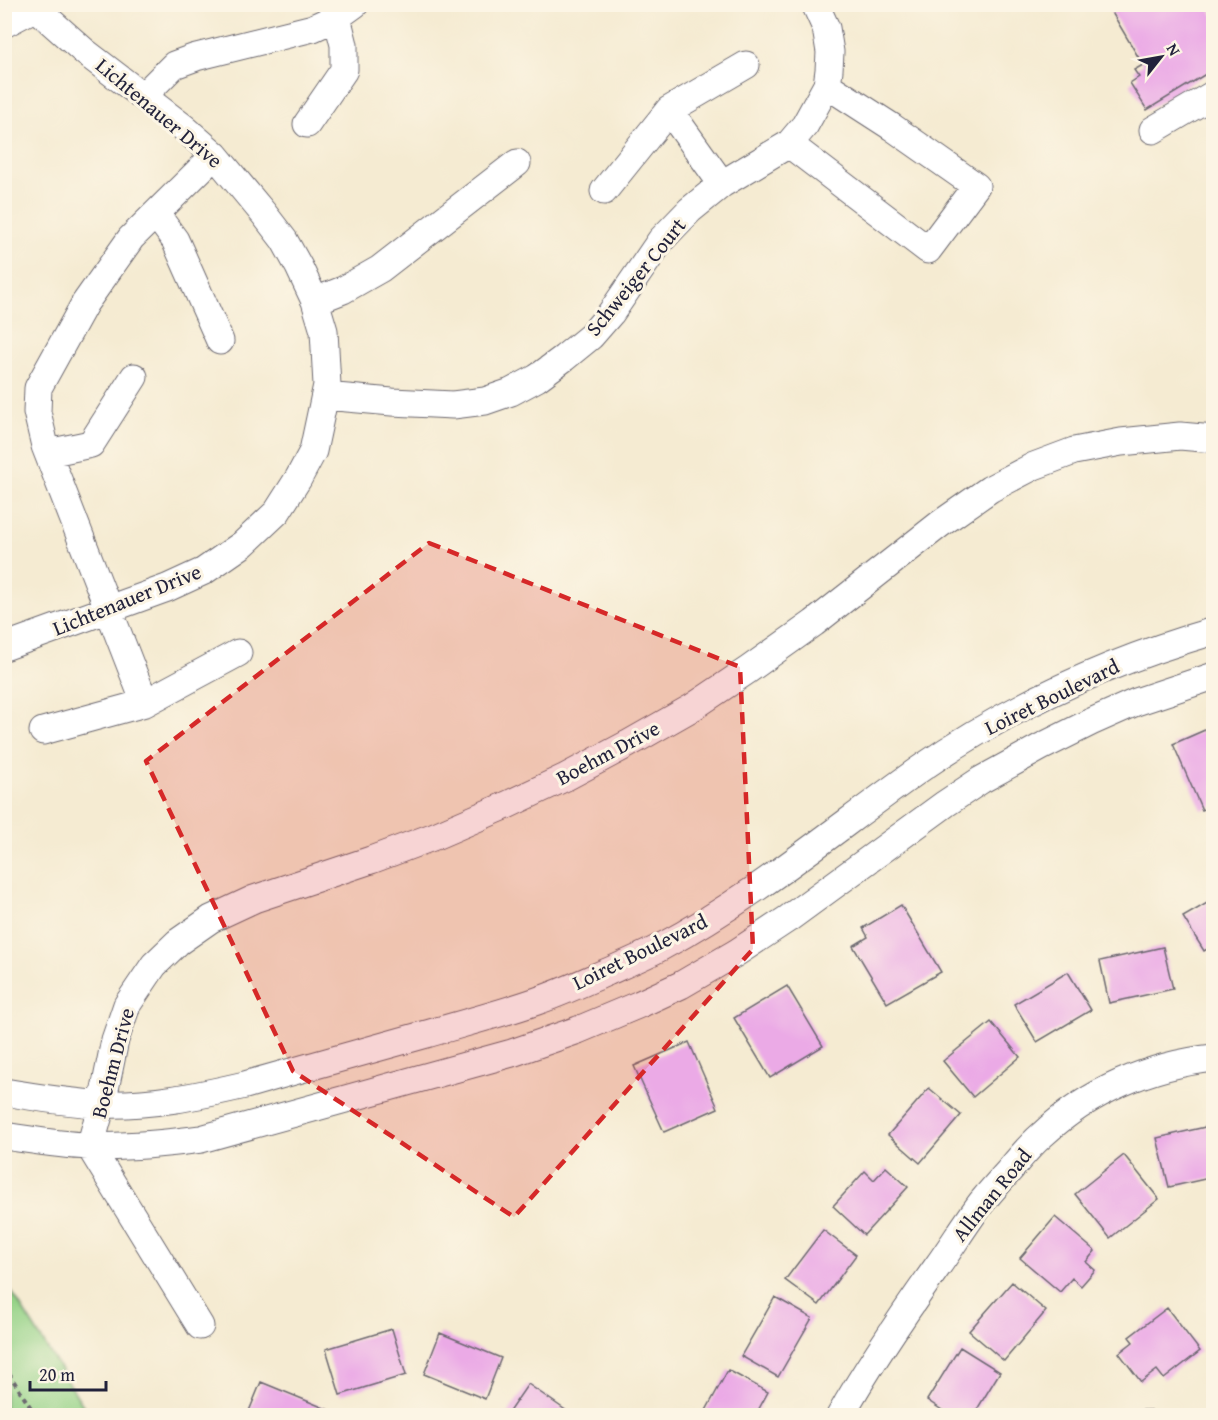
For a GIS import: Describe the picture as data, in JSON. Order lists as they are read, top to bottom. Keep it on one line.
{"streets":{"street":["Lichtenauer Drive","Schweiger Court","Loiret Boulevard","Boehm Drive","Allman Road"]},"crossings":[["Lichtenauer Drive","Schweiger Court"],["Loiret Boulevard","Boehm Drive"]],"scale_bar":"20 m","north":"top right"}
